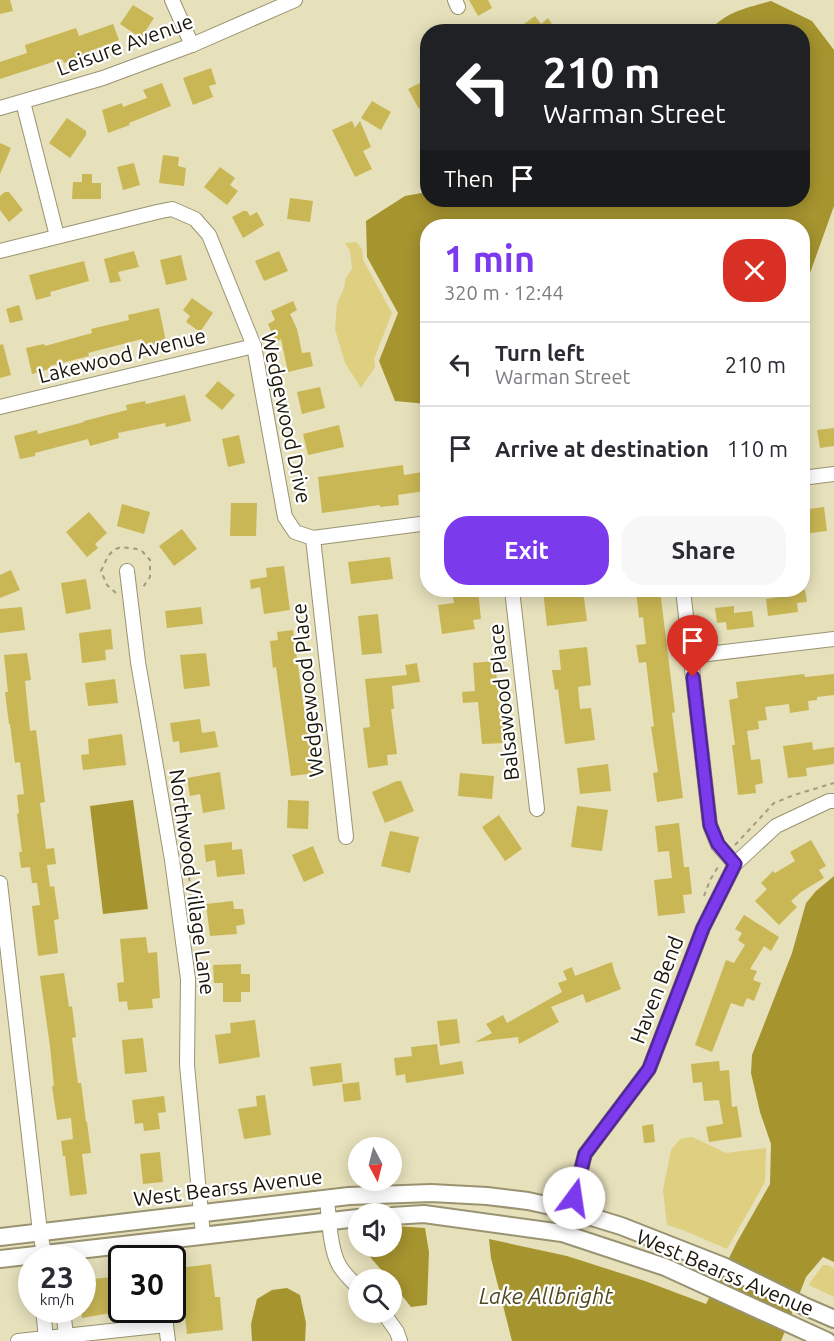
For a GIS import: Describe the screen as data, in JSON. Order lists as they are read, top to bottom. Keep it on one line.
{"streets":{"main road":["West Bearss Avenue"],"street":["Leisure Avenue","Lakewood Avenue","Wedgewood Drive","Wedgewood Place","Balsawood Place","Northwood Village Lane","Haven Bend"]},"crossings":[["Lakewood Avenue","Wedgewood Drive"],["Wedgewood Drive","Wedgewood Place"],["Northwood Village Lane","West Bearss Avenue"],["Haven Bend","West Bearss Avenue"]],"water":["Lake Allbright"],"north":"bottom","page":{"turn":["210 m","Warman Street"],"then":"Then","heading":["1 min","320 m · 12:44"],"list":[{"name":"Turn left","note":"Warman Street","value":"210 m"},{"name":"Arrive at destination","value":"110 m"}],"buttons":["Exit","Share"],"speed":"23 km/h","limit":"30"}}
